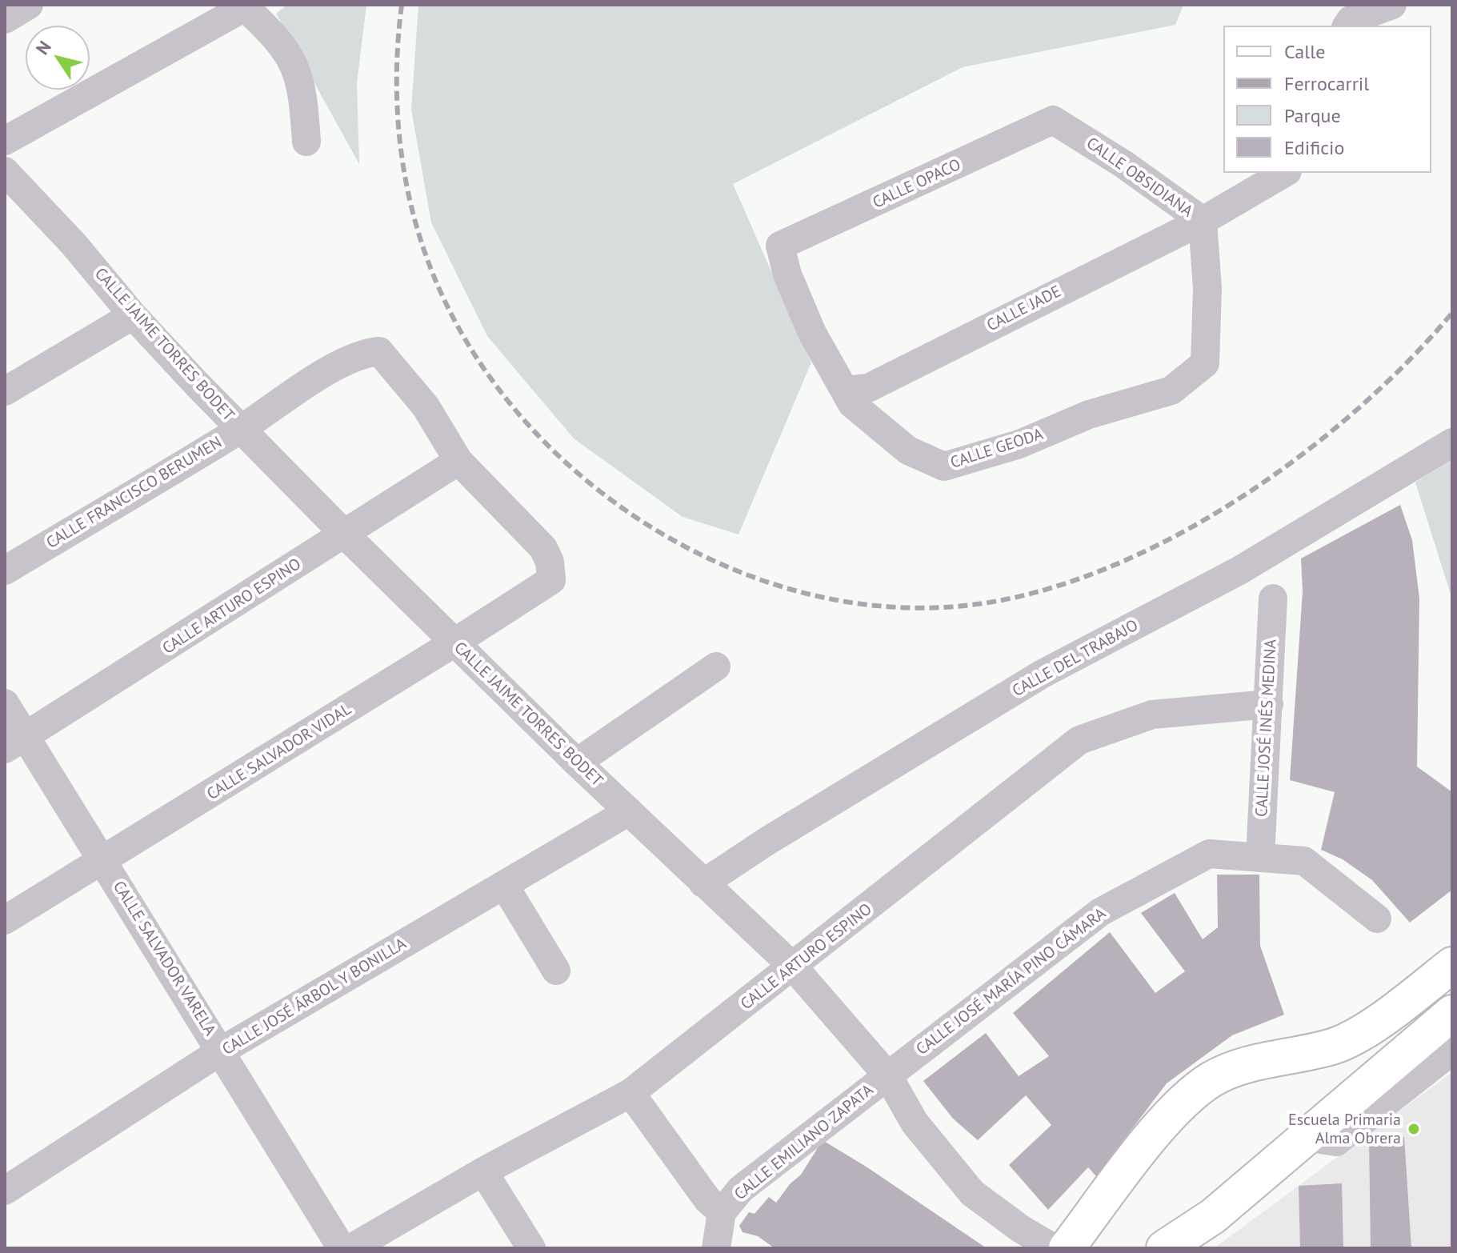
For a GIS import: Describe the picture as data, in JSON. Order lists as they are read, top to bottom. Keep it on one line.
{"streets":{"street":["CALLE OBSIDIANA","CALLE OPACO","CALLE JADE","CALLE JAIME TORRES BODET","CALLE GEODA","CALLE FRANCISCO BERUMEN","CALLE ARTURO ESPINO","CALLE DEL TRABAJO","CALLE JOSÉ INÉS MEDINA","CALLE SALVADOR VIDAL","CALLE SALVADOR VARELA","CALLE JOSÉ MARÍA PINO CÁMARA","CALLE JOSÉ ÁRBOL Y BONILLA","CALLE EMILIANO ZAPATA"]},"crossings":[["CALLE OBSIDIANA","CALLE OPACO"],["CALLE OBSIDIANA","CALLE JADE"],["CALLE OBSIDIANA","CALLE GEODA"],["CALLE OPACO","CALLE GEODA"],["CALLE JADE","CALLE GEODA"],["CALLE JAIME TORRES BODET","CALLE FRANCISCO BERUMEN"],["CALLE JAIME TORRES BODET","CALLE ARTURO ESPINO"],["CALLE JAIME TORRES BODET","CALLE DEL TRABAJO"],["CALLE JAIME TORRES BODET","CALLE SALVADOR VIDAL"],["CALLE JAIME TORRES BODET","CALLE JOSÉ MARÍA PINO CÁMARA"],["CALLE JAIME TORRES BODET","CALLE JOSÉ ÁRBOL Y BONILLA"],["CALLE JAIME TORRES BODET","CALLE EMILIANO ZAPATA"],["CALLE FRANCISCO BERUMEN","CALLE ARTURO ESPINO"],["CALLE FRANCISCO BERUMEN","CALLE SALVADOR VIDAL"],["CALLE ARTURO ESPINO","CALLE JOSÉ INÉS MEDINA"],["CALLE ARTURO ESPINO","CALLE SALVADOR VIDAL"],["CALLE ARTURO ESPINO","CALLE SALVADOR VARELA"],["CALLE JOSÉ INÉS MEDINA","CALLE JOSÉ MARÍA PINO CÁMARA"],["CALLE SALVADOR VIDAL","CALLE SALVADOR VARELA"],["CALLE SALVADOR VARELA","CALLE JOSÉ ÁRBOL Y BONILLA"],["CALLE JOSÉ MARÍA PINO CÁMARA","CALLE EMILIANO ZAPATA"]],"places":["Escuela Primaria Alma Obrera"],"legend":["Calle","Ferrocarril","Parque","Edificio"],"north":"top left"}
